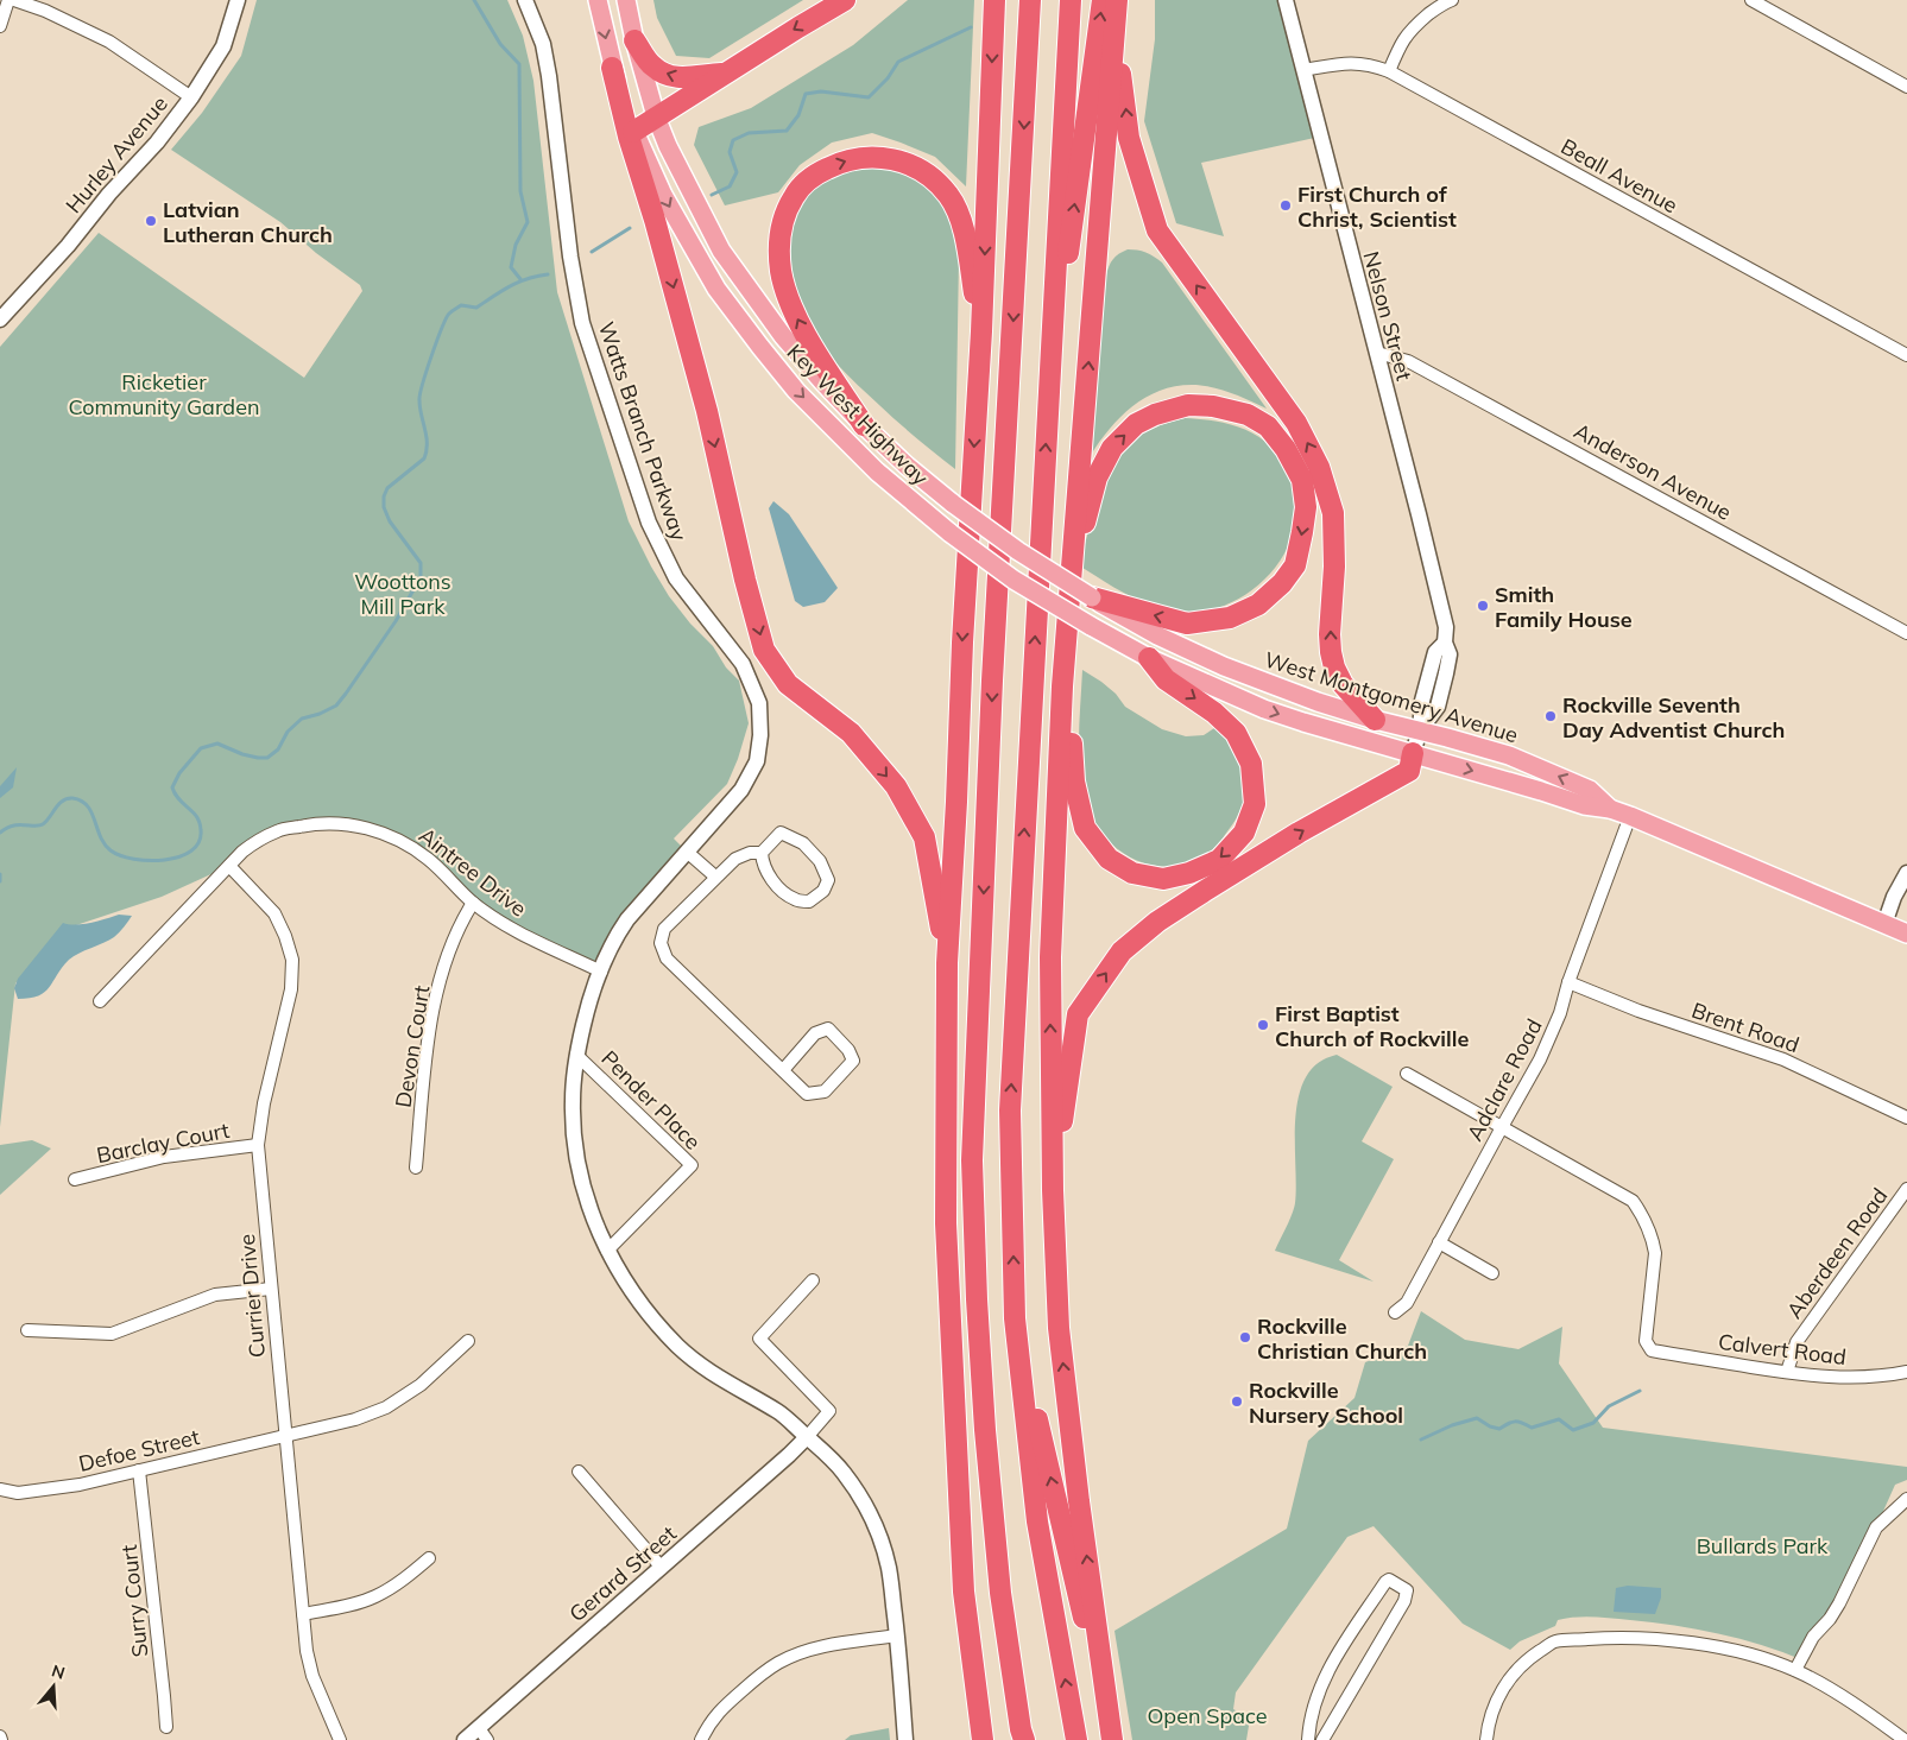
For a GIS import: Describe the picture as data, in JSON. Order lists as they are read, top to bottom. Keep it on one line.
{"streets":{"main road":["Key West Highway","West Montgomery Avenue"],"street":["Hurley Avenue","Beall Avenue","Nelson Street","Watts Branch Parkway","Anderson Avenue","Aintree Drive","Brent Road","Devon Court","Adclare Road","Pender Place","Barclay Court","Aberdeen Road","Currier Drive","Calvert Road","Defoe Street","Gerard Street","Surry Court"]},"crossings":[["Beall Avenue","Nelson Street"],["Nelson Street","Anderson Avenue"],["Nelson Street","West Montgomery Avenue"],["Key West Highway","West Montgomery Avenue"],["Watts Branch Parkway","Aintree Drive"],["Watts Branch Parkway","Pender Place"],["Watts Branch Parkway","Gerard Street"],["West Montgomery Avenue","Adclare Road"],["Aintree Drive","Devon Court"],["Aintree Drive","Currier Drive"],["Brent Road","Adclare Road"],["Adclare Road","Calvert Road"],["Barclay Court","Currier Drive"],["Aberdeen Road","Calvert Road"],["Currier Drive","Defoe Street"],["Defoe Street","Surry Court"]],"one_way":["Key West Highway"],"parks":["Ricketier Community Garden","Woottons Mill Park","Bullards Park","Open Space"],"places":["First Church of Christ, Scientist","Latvian Lutheran Church","Smith Family House","Rockville Seventh Day Adventist Church","First Baptist Church of Rockville","Rockville Christian Church","Rockville Nursery School"],"north":"top"}
